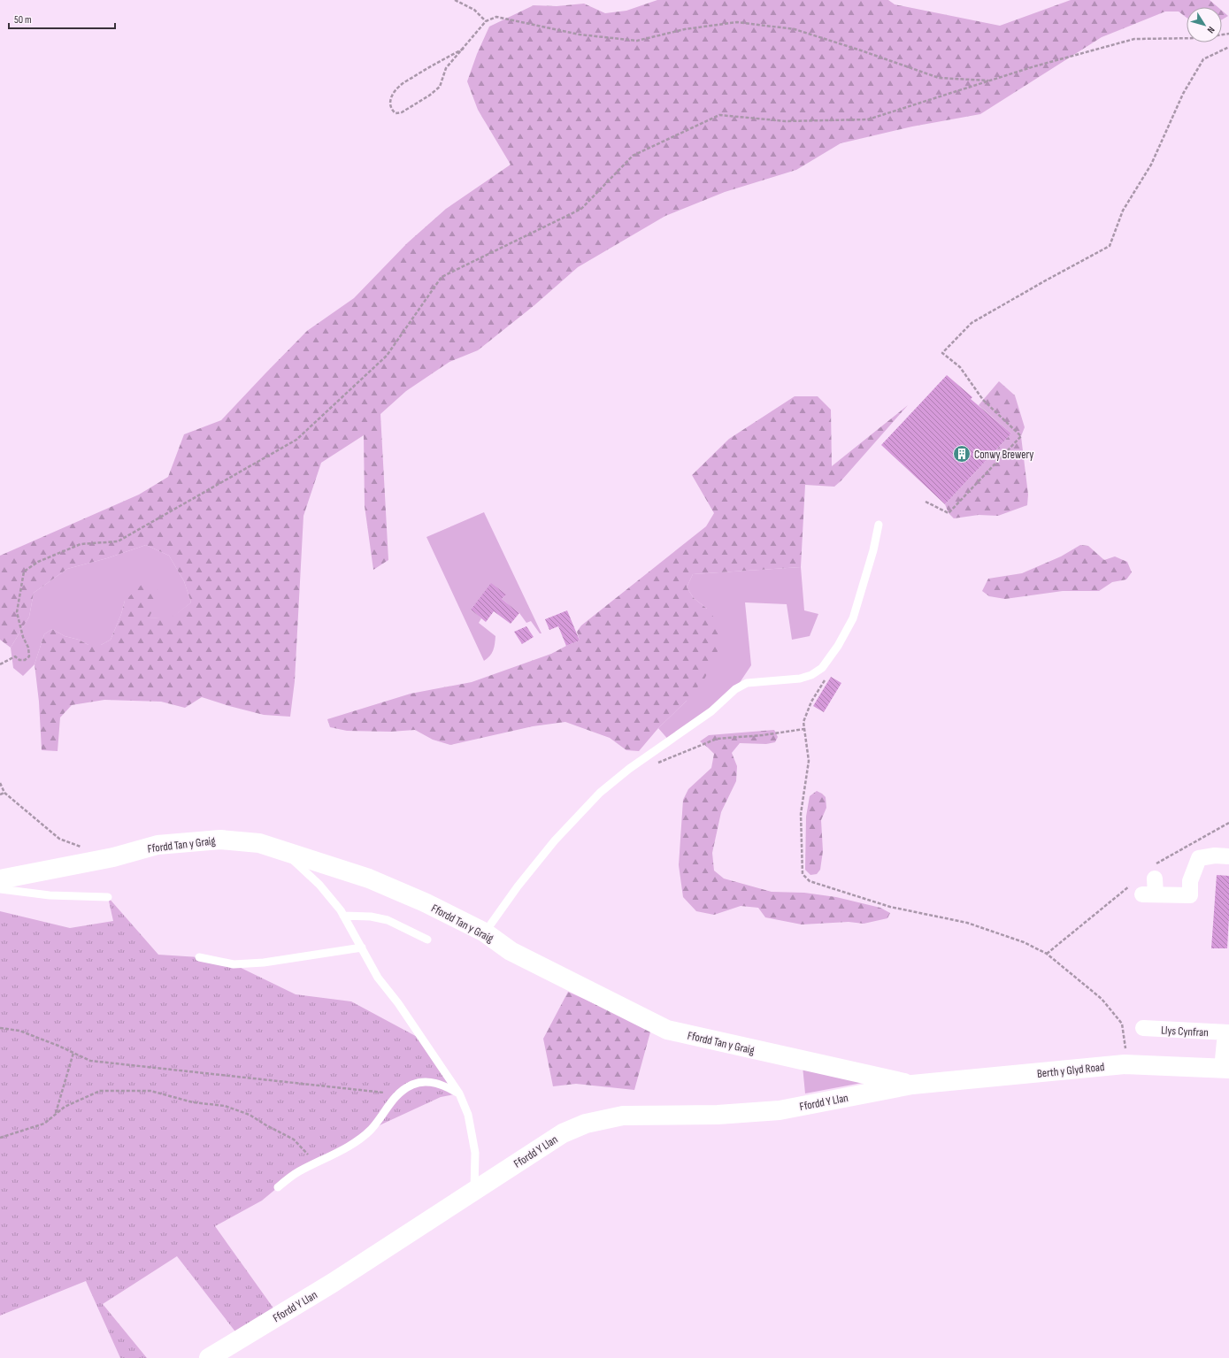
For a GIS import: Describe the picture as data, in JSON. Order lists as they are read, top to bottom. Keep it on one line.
{"streets":{"street":["Ffordd Tan y Graig","Llys Cynfran","Berth y Glyd Road","Ffordd Y Llan"]},"crossings":[["Ffordd Tan y Graig","Berth y Glyd Road"],["Ffordd Tan y Graig","Ffordd Y Llan"],["Llys Cynfran","Berth y Glyd Road"],["Berth y Glyd Road","Ffordd Y Llan"]],"places":{"building":["Conwy Brewery"]},"scale_bar":"50 m","north":"bottom right"}
